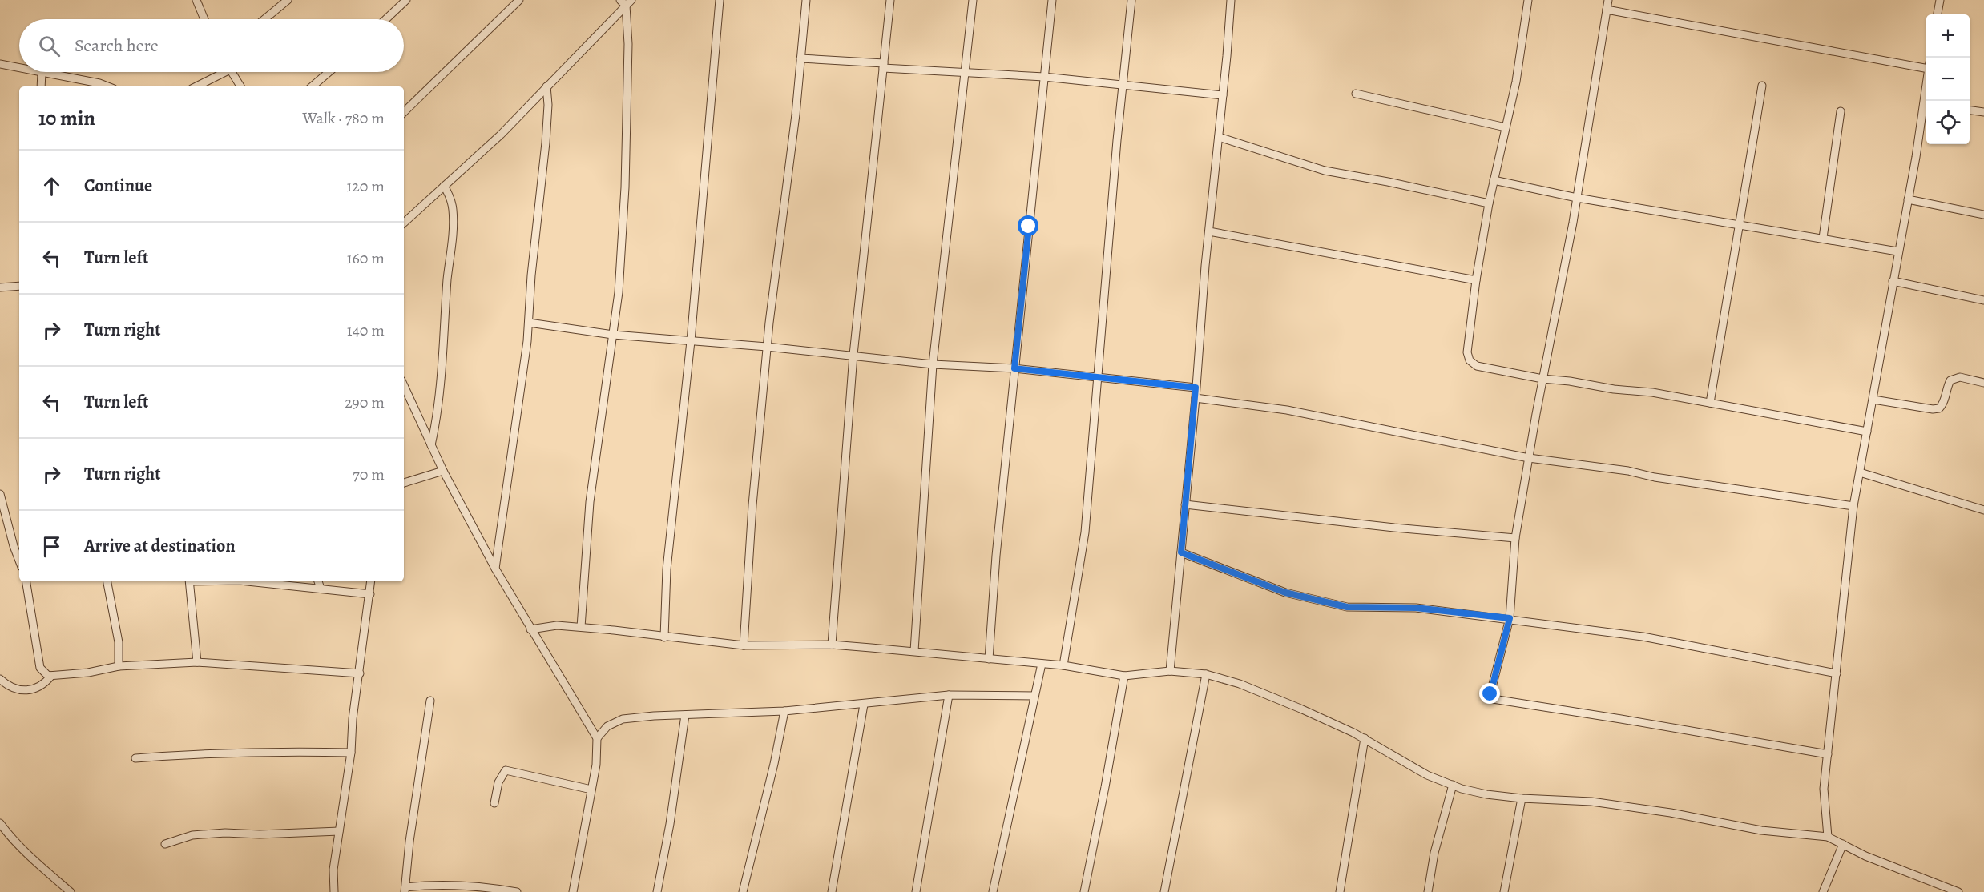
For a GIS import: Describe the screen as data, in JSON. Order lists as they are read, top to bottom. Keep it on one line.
{"page":{"map_buttons":["+","−"],"search":"Search here","heading":["10 min","Walk · 780 m"],"list":[["Continue","120 m"],["Turn left","160 m"],["Turn right","140 m"],["Turn left","290 m"],["Turn right","70 m"],"Arrive at destination"]}}
